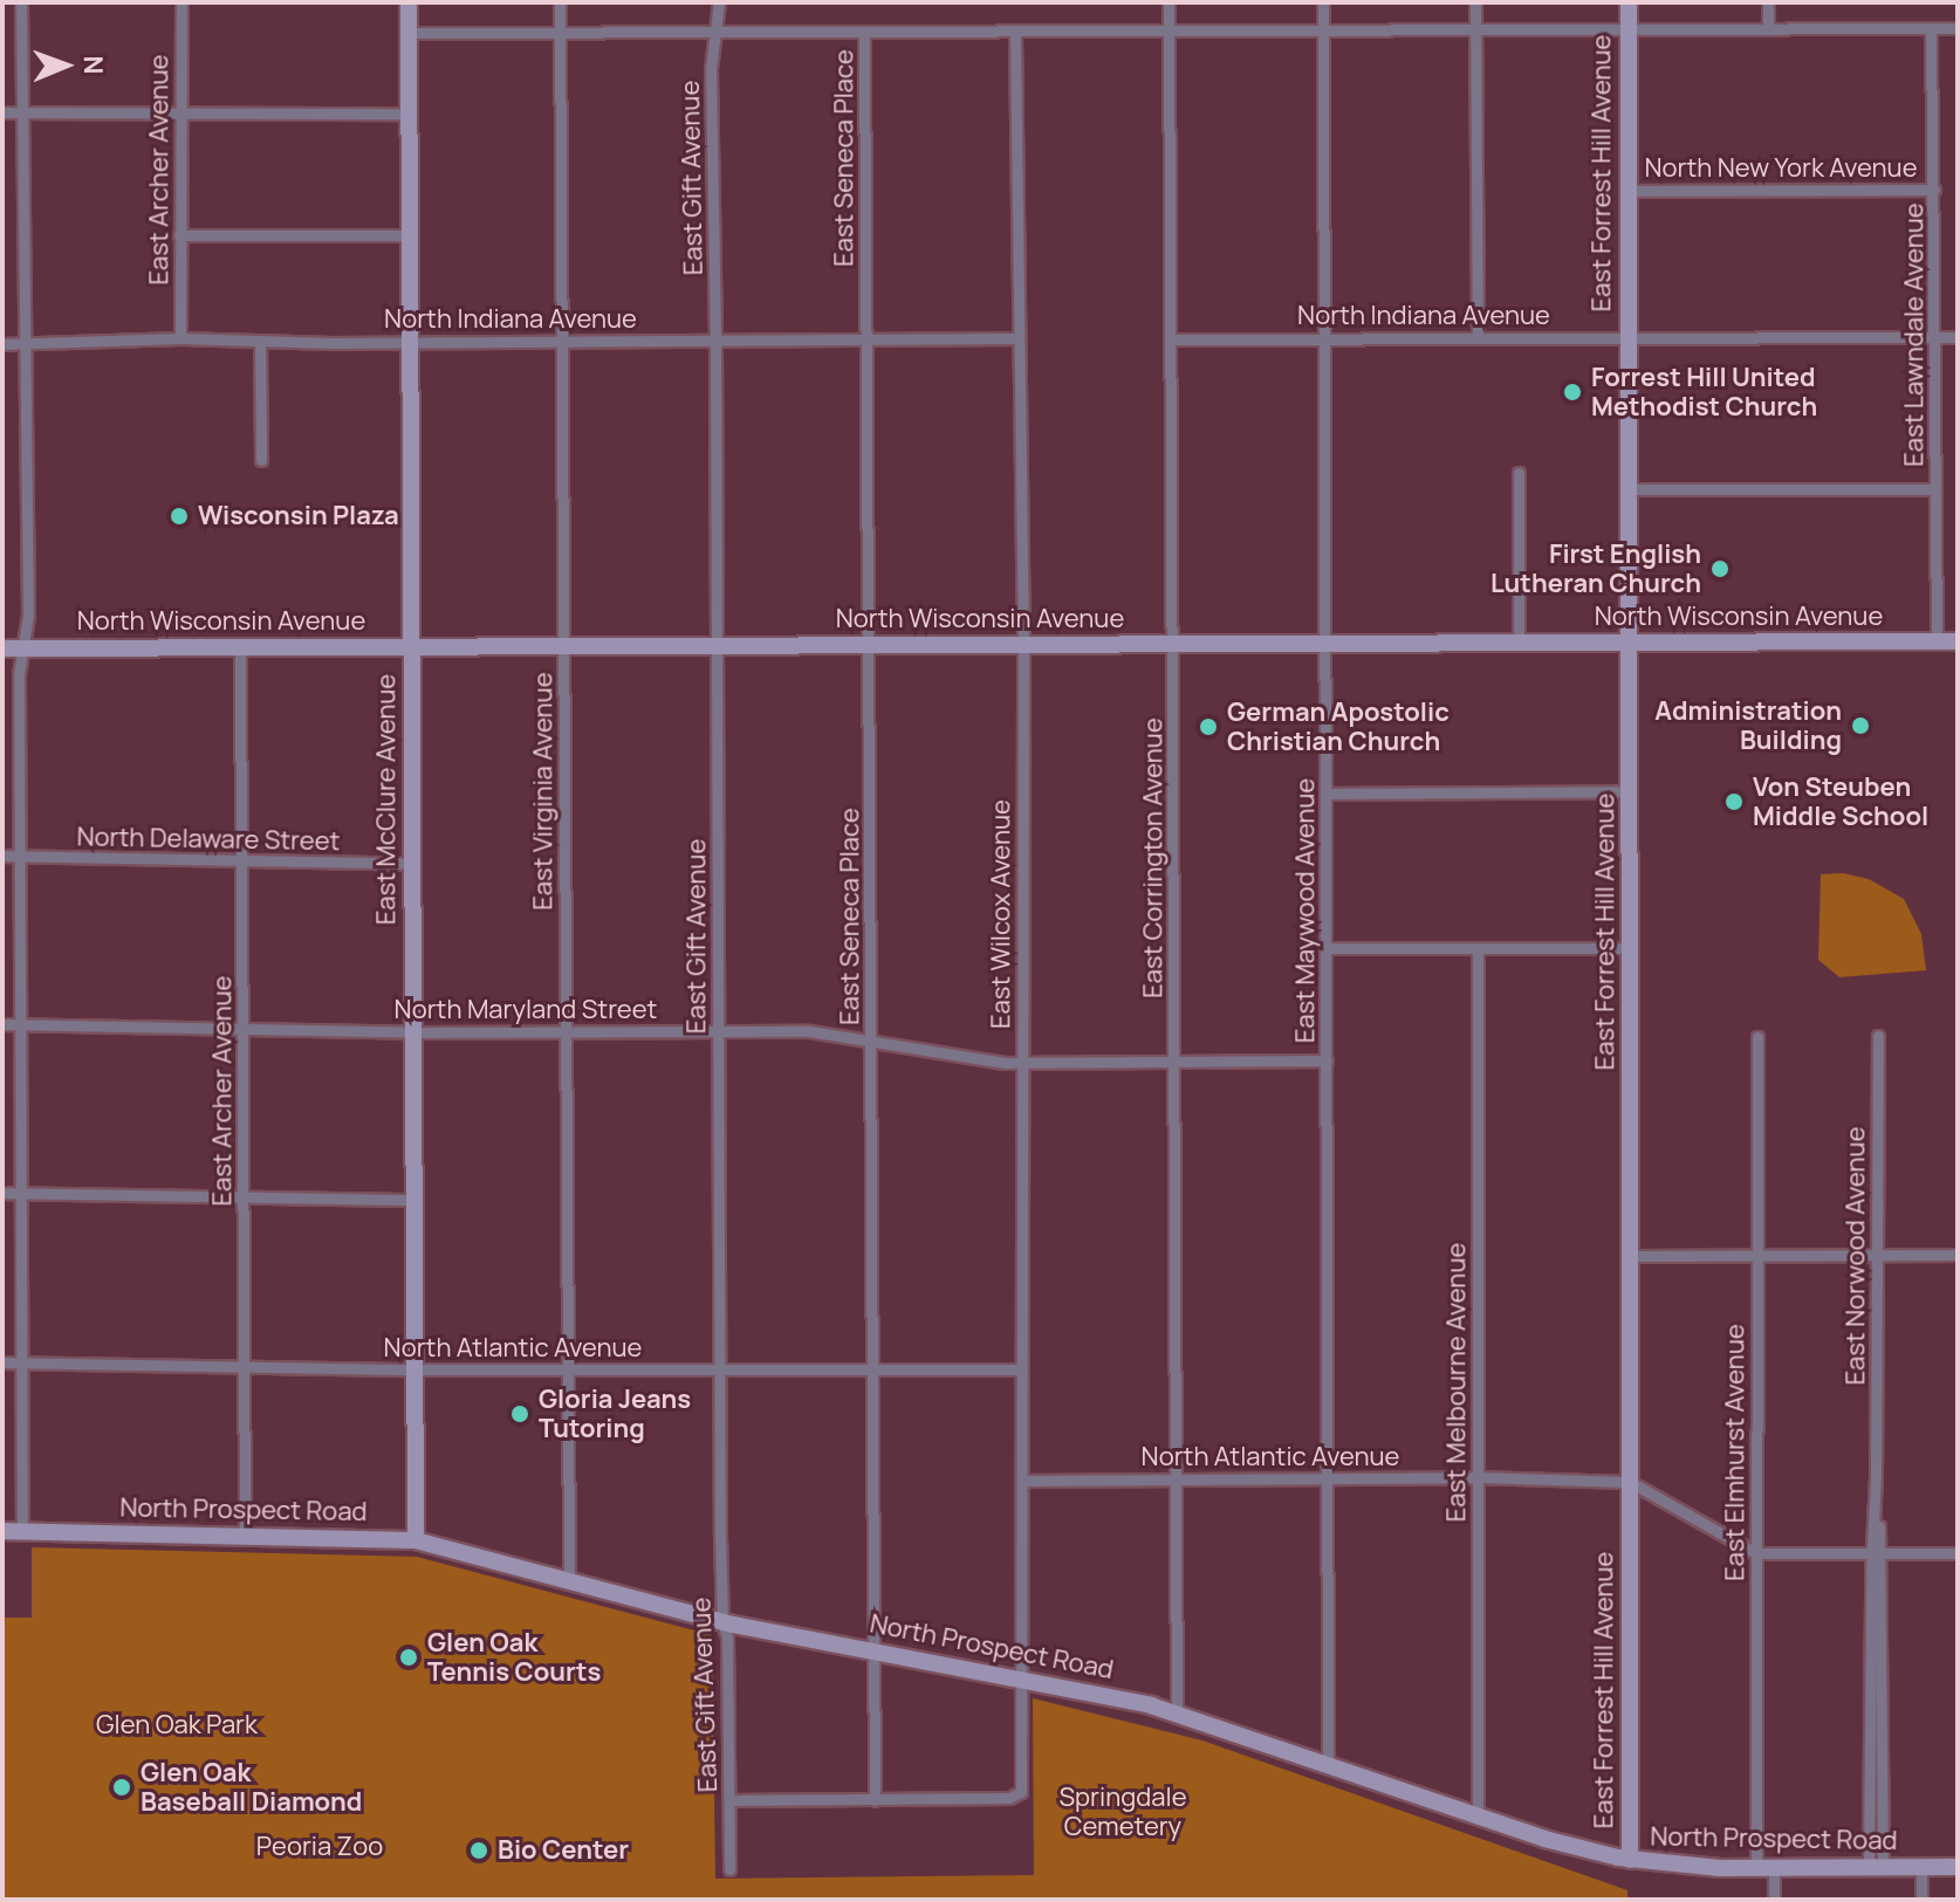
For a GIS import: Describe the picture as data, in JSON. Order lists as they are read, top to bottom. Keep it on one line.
{"streets":{"main road":["East Forrest Hill Avenue","North Wisconsin Avenue","East McClure Avenue","North Prospect Road"],"street":["East Seneca Place","North New York Avenue","East Archer Avenue","East Gift Avenue","North Indiana Avenue","East Lawndale Avenue","East Virginia Avenue","North Delaware Street","East Corrington Avenue","East Maywood Avenue","East Wilcox Avenue","North Maryland Street","East Norwood Avenue","North Atlantic Avenue","East Melbourne Avenue","East Elmhurst Avenue"]},"crossings":[["East Seneca Place","North Indiana Avenue"],["East Seneca Place","North Wisconsin Avenue"],["East Seneca Place","East Wilcox Avenue"],["East Seneca Place","North Maryland Street"],["East Seneca Place","North Atlantic Avenue"],["East Seneca Place","North Prospect Road"],["North New York Avenue","East Forrest Hill Avenue"],["North New York Avenue","East Lawndale Avenue"],["East Archer Avenue","North Indiana Avenue"],["East Archer Avenue","North Wisconsin Avenue"],["East Archer Avenue","North Delaware Street"],["East Archer Avenue","North Maryland Street"],["East Archer Avenue","North Atlantic Avenue"],["East Archer Avenue","North Prospect Road"],["East Forrest Hill Avenue","North Indiana Avenue"],["East Forrest Hill Avenue","North Wisconsin Avenue"],["East Forrest Hill Avenue","North Atlantic Avenue"],["East Forrest Hill Avenue","North Prospect Road"],["East Gift Avenue","North Indiana Avenue"],["East Gift Avenue","North Wisconsin Avenue"],["East Gift Avenue","North Maryland Street"],["East Gift Avenue","North Atlantic Avenue"],["East Gift Avenue","North Prospect Road"],["North Indiana Avenue","East Lawndale Avenue"],["North Indiana Avenue","East Virginia Avenue"],["North Indiana Avenue","East McClure Avenue"],["North Indiana Avenue","East Corrington Avenue"],["North Indiana Avenue","East Maywood Avenue"],["North Indiana Avenue","East Wilcox Avenue"],["East Lawndale Avenue","North Wisconsin Avenue"],["North Wisconsin Avenue","East Virginia Avenue"],["North Wisconsin Avenue","East McClure Avenue"],["North Wisconsin Avenue","East Corrington Avenue"],["North Wisconsin Avenue","East Maywood Avenue"],["North Wisconsin Avenue","East Wilcox Avenue"],["East Virginia Avenue","North Maryland Street"],["East Virginia Avenue","North Atlantic Avenue"],["East Virginia Avenue","North Prospect Road"],["East McClure Avenue","North Delaware Street"],["East McClure Avenue","North Maryland Street"],["East McClure Avenue","North Atlantic Avenue"],["East McClure Avenue","North Prospect Road"],["East Corrington Avenue","North Maryland Street"],["East Corrington Avenue","North Atlantic Avenue"],["East Corrington Avenue","North Prospect Road"],["East Maywood Avenue","North Maryland Street"],["East Maywood Avenue","North Atlantic Avenue"],["East Maywood Avenue","North Prospect Road"],["East Wilcox Avenue","North Maryland Street"],["East Wilcox Avenue","North Atlantic Avenue"],["East Wilcox Avenue","North Prospect Road"],["East Norwood Avenue","North Prospect Road"],["North Atlantic Avenue","East Melbourne Avenue"],["East Melbourne Avenue","North Prospect Road"],["East Elmhurst Avenue","North Prospect Road"]],"parks":["Glen Oak Park","Springdale Cemetery","Peoria Zoo"],"places":["Forrest Hill United Methodist Church","Wisconsin Plaza","First English Lutheran Church","Administration Building","German Apostolic Christian Church","Von Steuben Middle School","Gloria Jeans Tutoring","Glen Oak Tennis Courts","Glen Oak Baseball Diamond","Bio Center"],"north":"right"}
